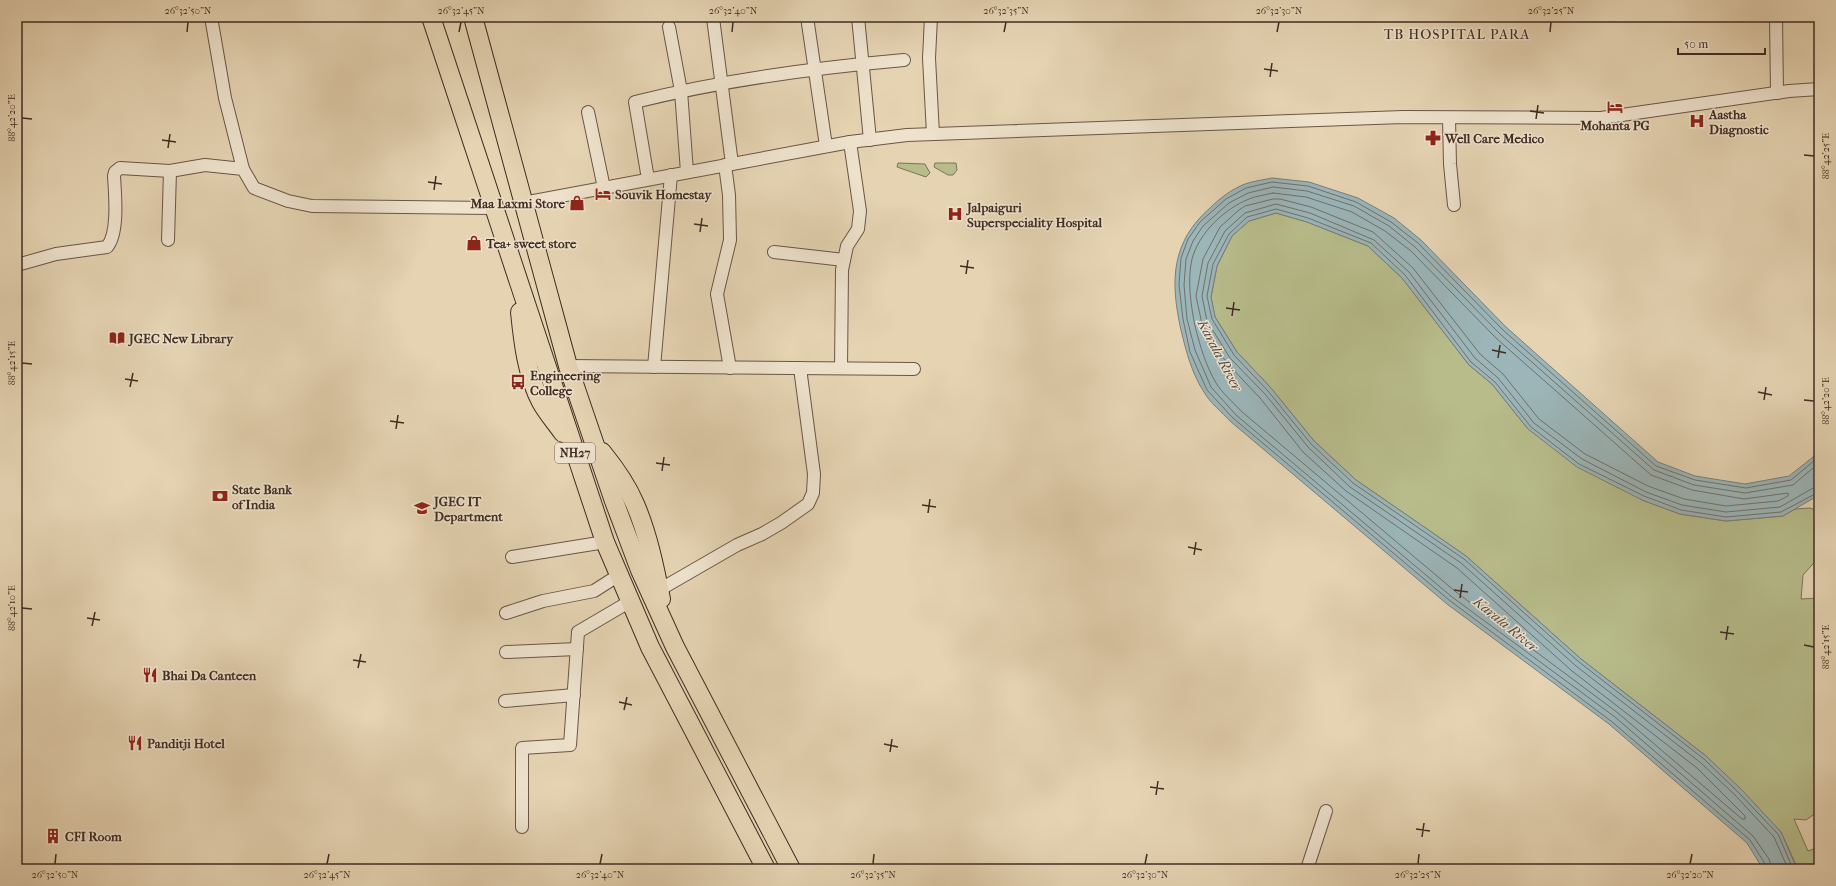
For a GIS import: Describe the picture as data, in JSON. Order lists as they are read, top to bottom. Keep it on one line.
{"streets":{"highway":["NH27"]},"districts":["TB HOSPITAL PARA"],"water":["Karala River"],"places":{"hotel":["Mohanta PG","Souvik Homestay"],"hospital":["Aastha Diagnostic","Jalpaiguri Superspeciality Hospital"],"pharmacy":["Well Care Medico"],"shop":["Maa Laxmi Store","Tea+ sweet store"],"library":["JGEC New Library"],"bus stop":["Engineering College"],"bank":["State Bank of India"],"school or university":["JGEC IT Department"],"restaurant":["Bhai Da Canteen","Panditji Hotel"],"building":["CFI Room"]},"scale_bar":"50 m","coordinates":["26°32'50\"N","26°32'45\"N","26°32'40\"N","26°32'35\"N","26°32'30\"N","26°32'25\"N","88°42'20\"E","88°42'25\"E","88°42'15\"E","88°42'10\"E","26°32'20\"N"]}
